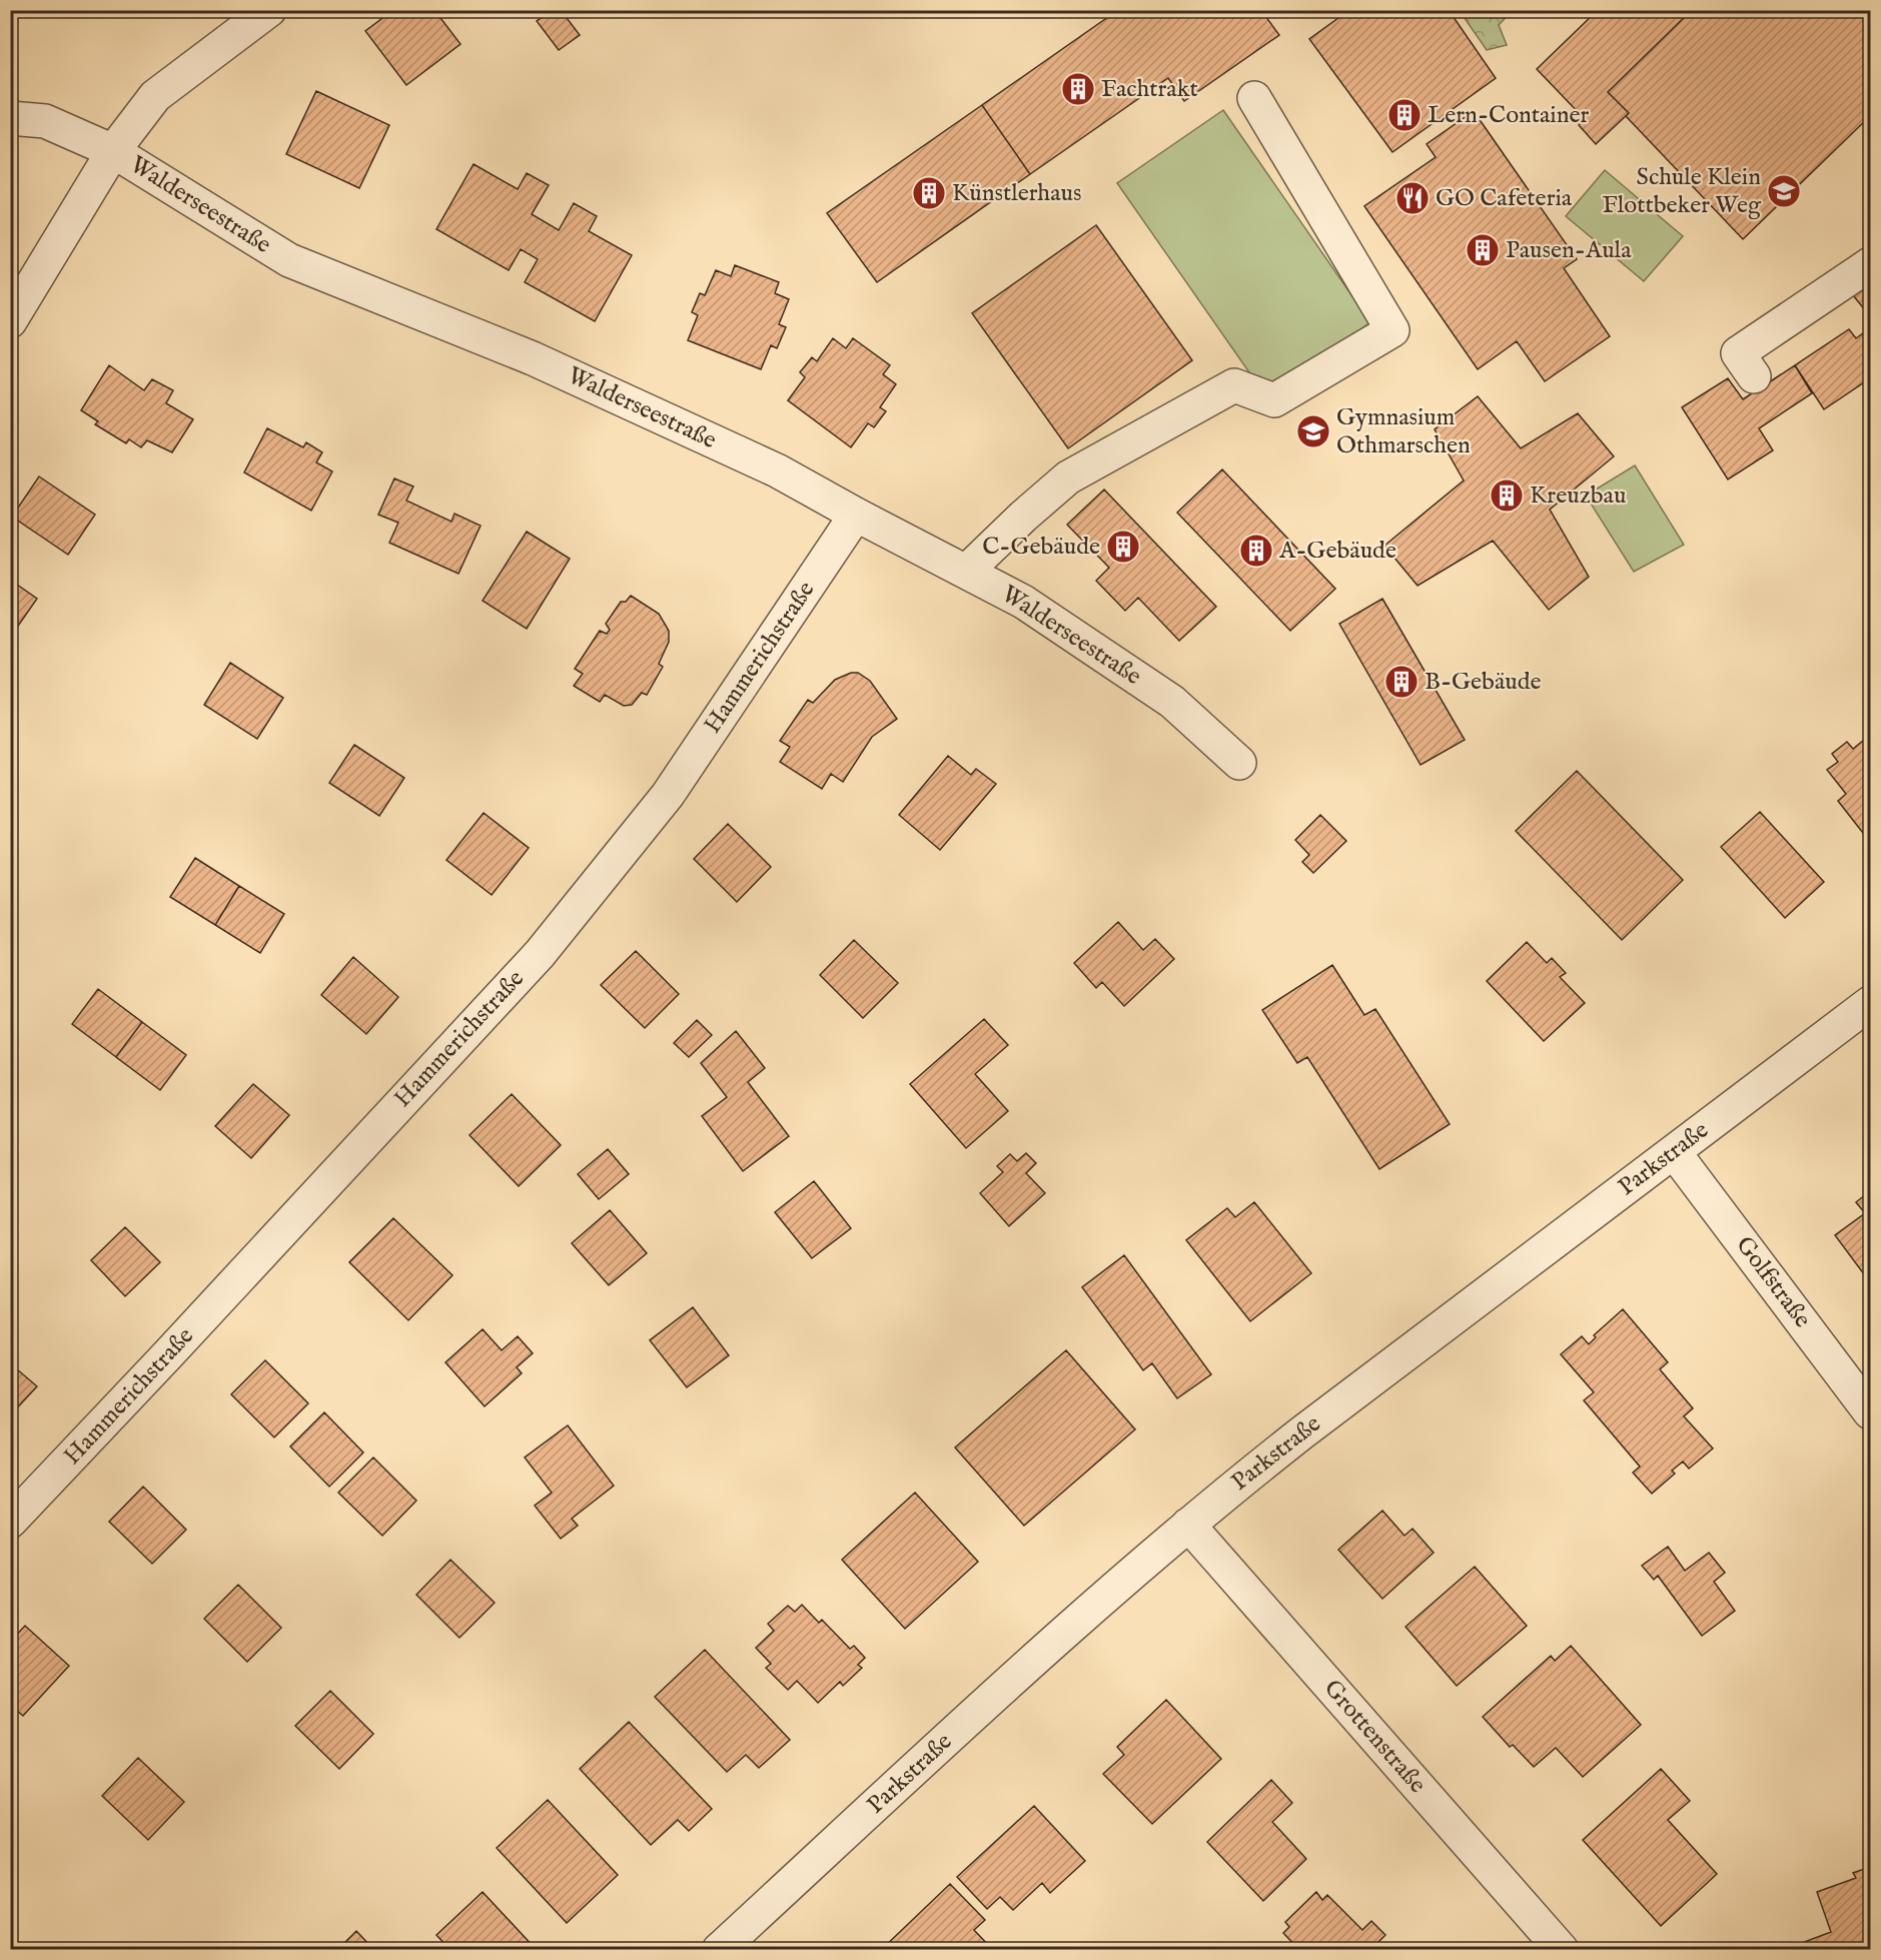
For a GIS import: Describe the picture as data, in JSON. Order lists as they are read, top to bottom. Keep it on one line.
{"streets":{"street":["Walderseestraße","Hammerichstraße","Parkstraße","Golfstraße","Grottenstraße"]},"crossings":[["Walderseestraße","Hammerichstraße"],["Parkstraße","Golfstraße"],["Parkstraße","Grottenstraße"]],"places":{"building":["Fachtrakt","Lern-Container","Künstlerhaus","Pausen-Aula","Kreuzbau","C-Gebäude","A-Gebäude","B-Gebäude"],"school or university":["Schule Klein Flottbeker Weg","Gymnasium Othmarschen"],"restaurant":["GO Cafeteria"]}}
